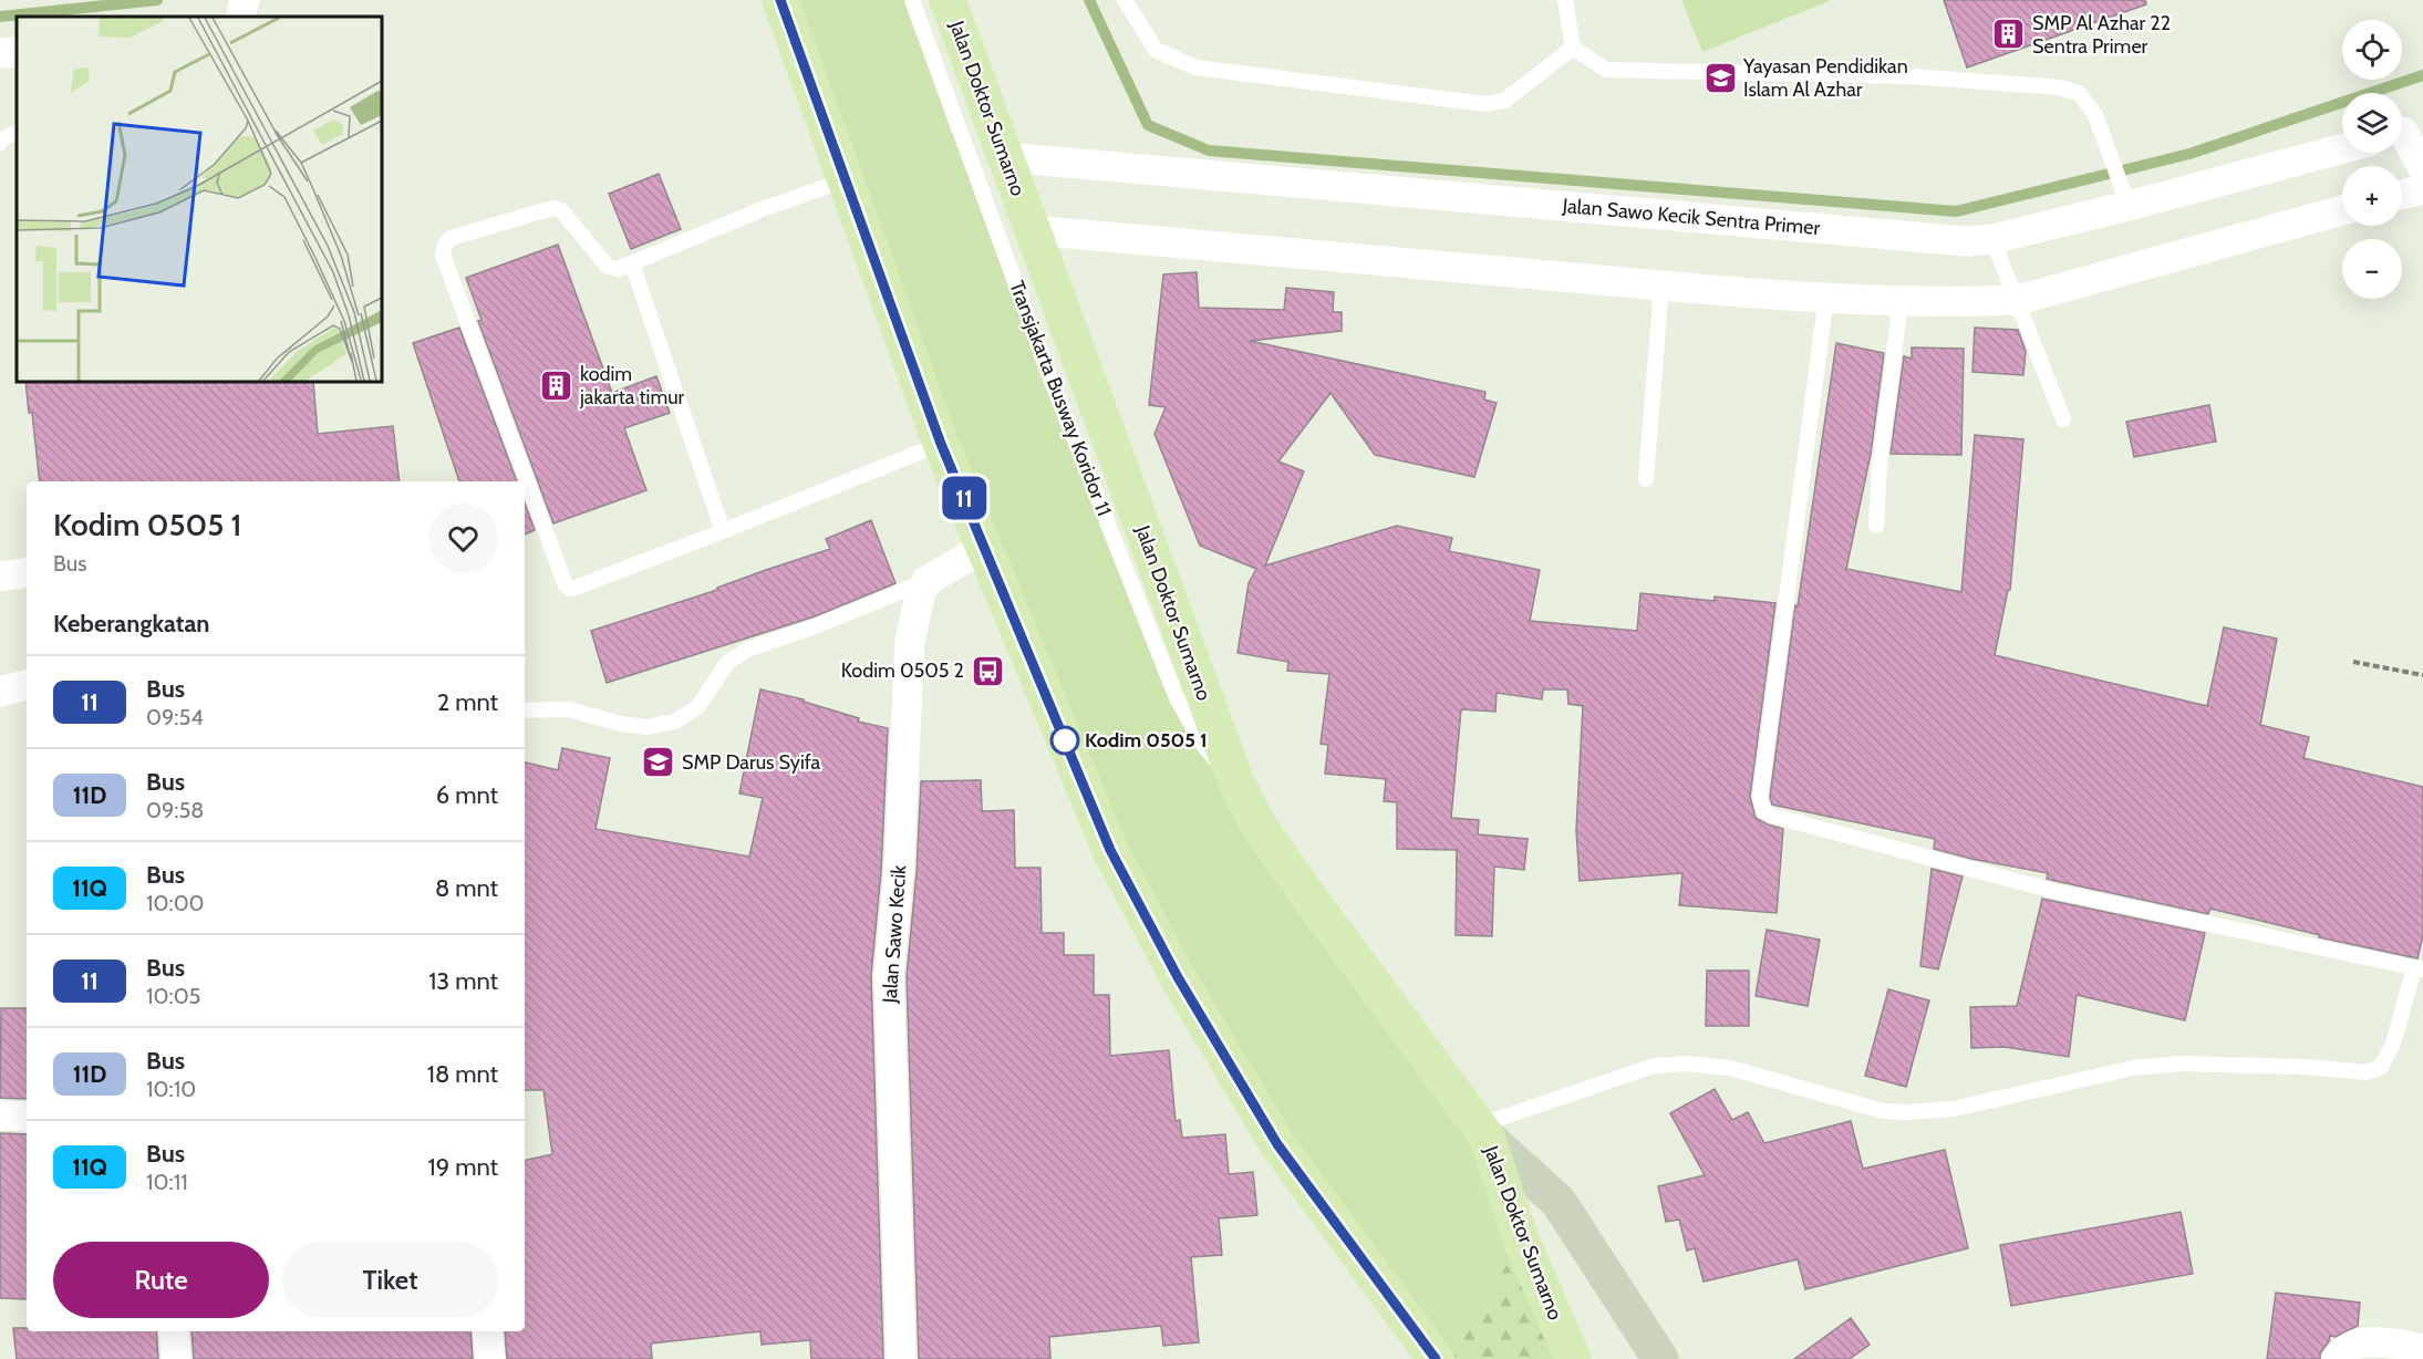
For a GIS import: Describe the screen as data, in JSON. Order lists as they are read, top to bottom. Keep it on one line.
{"streets":{"main road":["Jalan Doktor Sumarno"],"street":["Jalan Sawo Kecik Sentra Primer","Jalan Sawo Kecik"],"lane":["Transjakarta Busway Koridor 11"]},"crossings":[["Jalan Doktor Sumarno","Jalan Sawo Kecik Sentra Primer"],["Jalan Doktor Sumarno","Transjakarta Busway Koridor 11"]],"places":{"building":["SMP Al Azhar 22 Sentra Primer","kodim jakarta timur"],"school or university":["Yayasan Pendidikan Islam Al Azhar","SMP Darus Syifa"],"bus stop":["Kodim 0505 2"],"other":["Kodim 0505 1"]},"lines":["bus line 11"],"page":{"on_map":"11","map_buttons":["+","−"],"heading":[["Kodim 0505 1","Bus"],"Keberangkatan"],"list":[{"mark":"11","name":"Bus","note":"09:54","value":"2 mnt"},{"mark":"11D","name":"Bus","note":"09:58","value":"6 mnt"},{"mark":"11Q","name":"Bus","note":"10:00","value":"8 mnt"},{"mark":"11","name":"Bus","note":"10:05","value":"13 mnt"},{"mark":"11D","name":"Bus","note":"10:10","value":"18 mnt"},{"mark":"11Q","name":"Bus","note":"10:11","value":"19 mnt"}],"buttons":["Rute","Tiket"]}}
